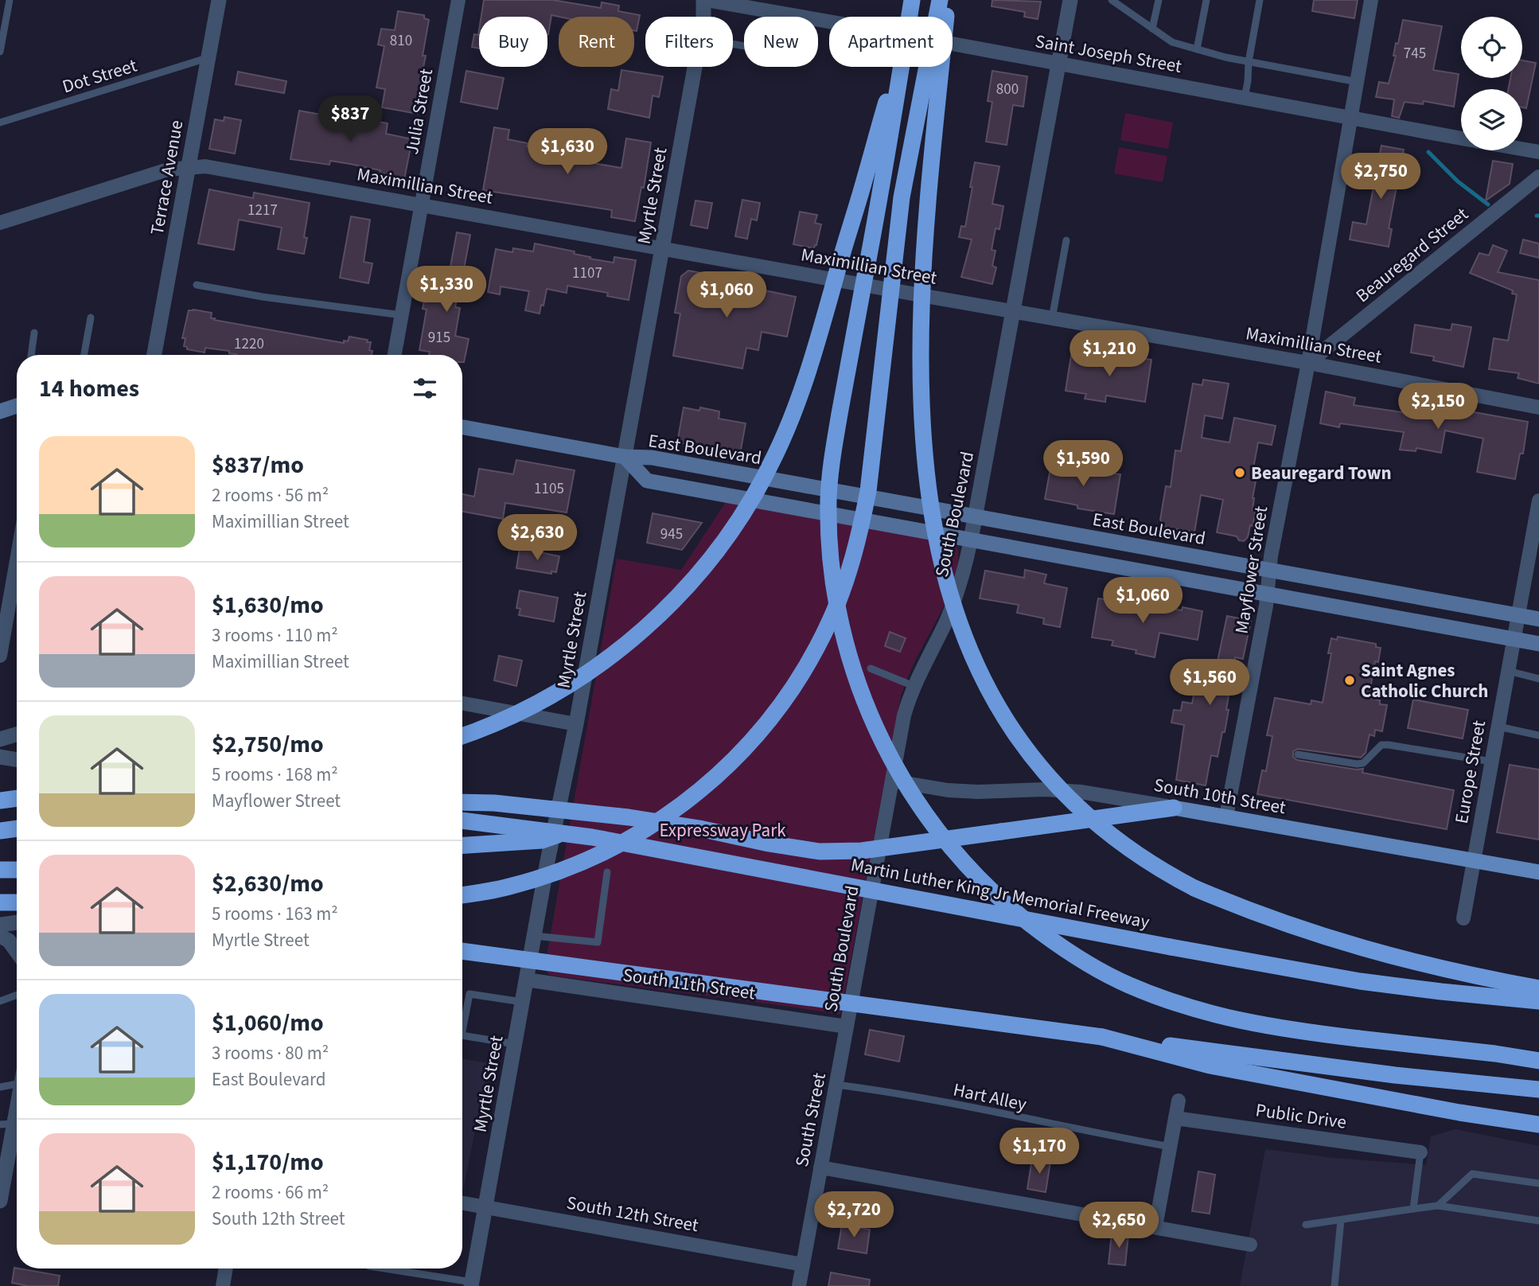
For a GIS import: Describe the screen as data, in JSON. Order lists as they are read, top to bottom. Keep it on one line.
{"streets":{"highway":["Martin Luther King Jr Memorial Freeway"],"main road":["East Boulevard","South 10th Street"],"street":["Saint Joseph Street","Julia Street","Terrace Avenue","Maximillian Street","Myrtle Street","Beauregard Street","South Boulevard","Mayflower Street","Europe Street","South 11th Street","Public Drive","South Street","South 12th Street"],"lane":["Dot Street","Hart Alley"]},"crossings":[["Saint Joseph Street","Myrtle Street"],["Saint Joseph Street","South Boulevard"],["Saint Joseph Street","Mayflower Street"],["Dot Street","Terrace Avenue"],["Julia Street","Maximillian Street"],["Terrace Avenue","Maximillian Street"],["Maximillian Street","Myrtle Street"],["Maximillian Street","Beauregard Street"],["Maximillian Street","South Boulevard"],["Maximillian Street","Mayflower Street"],["Myrtle Street","East Boulevard"],["Myrtle Street","South 11th Street"],["Myrtle Street","South 12th Street"],["Beauregard Street","Mayflower Street"],["East Boulevard","South Boulevard"],["East Boulevard","Mayflower Street"],["East Boulevard","Europe Street"],["South Boulevard","South 10th Street"],["South Boulevard","South 11th Street"],["South Boulevard","South Street"],["Mayflower Street","South 10th Street"],["Europe Street","South 10th Street"],["South 11th Street","South Street"],["Hart Alley","South Street"],["South Street","South 12th Street"]],"parks":["Expressway Park"],"places":["Beauregard Town","Saint Agnes Catholic Church"],"house_numbers":["810","745","800","1217","1107","915","1220","1105","945"],"page":{"chip":["Buy","Rent","Filters","New","Apartment"],"price":["$837","$1,630","$2,750","$1,330","$1,060","$1,210","$2,150","$1,590","$2,630","$1,060","$1,560","$1,170","$2,720","$2,650"],"heading":"14 homes","list":[{"name":"$837/mo","note":"2 rooms · 56 m² · Maximillian Street"},{"name":"$1,630/mo","note":"3 rooms · 110 m² · Maximillian Street"},{"name":"$2,750/mo","note":"5 rooms · 168 m² · Mayflower Street"},{"name":"$2,630/mo","note":"5 rooms · 163 m² · Myrtle Street"},{"name":"$1,060/mo","note":"3 rooms · 80 m² · East Boulevard"},{"name":"$1,170/mo","note":"2 rooms · 66 m² · South 12th Street"}]}}
